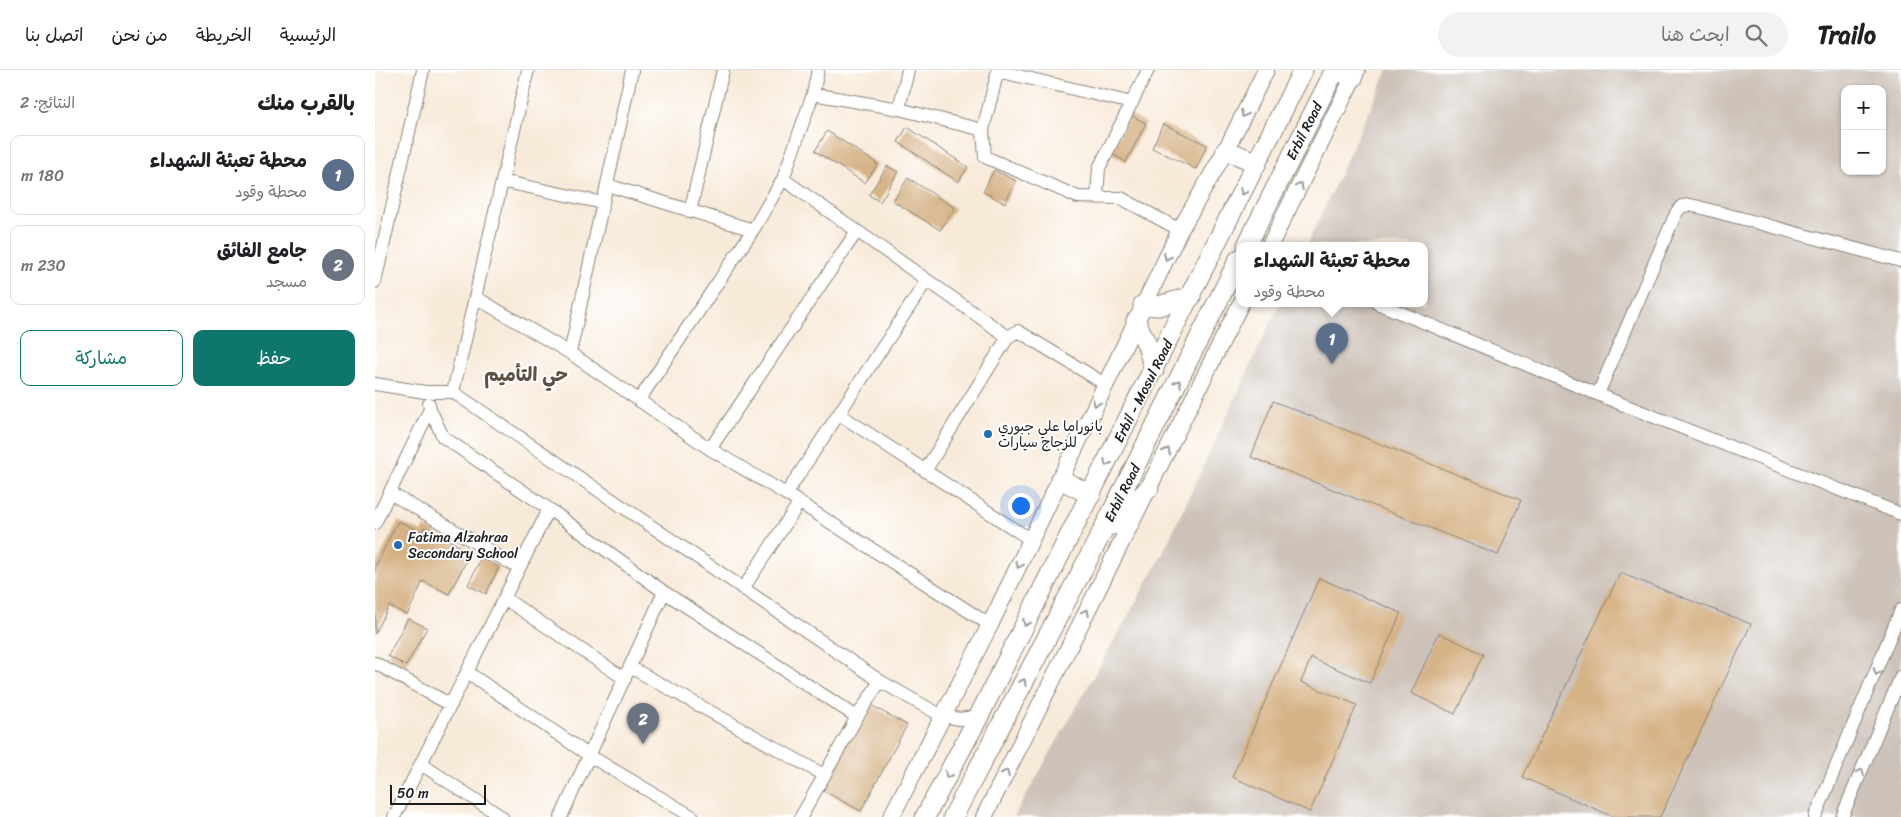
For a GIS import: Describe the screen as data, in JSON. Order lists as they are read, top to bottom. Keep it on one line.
{"streets":{"highway":["Erbil Road","Erbil - Mosul Road"]},"one_way":["Erbil Road","Erbil - Mosul Road"],"districts":["حي التأميم"],"places":["بانوراما علي جبوري للزجاج سيارات","Fatima Alzahraa Secondary School"],"scale_bar":"50 m","page":{"header":"Trailo","search":"ابحث هنا","nav":["الرئيسية","الخريطة","من نحن","اتصل بنا"],"heading":["بالقرب منك","النتائج: 2"],"map_buttons":["+","−"],"list":[{"mark":"1","name":"محطة تعبئة الشهداء","note":"محطة وقود","value":"180 m"},{"mark":"2","name":"جامع الفائق","note":"مسجد","value":"230 m"}],"popup":["محطة تعبئة الشهداء","محطة وقود"],"buttons":["حفظ","مشاركة"],"pins":["1","2"],"scale":"50 m"}}
